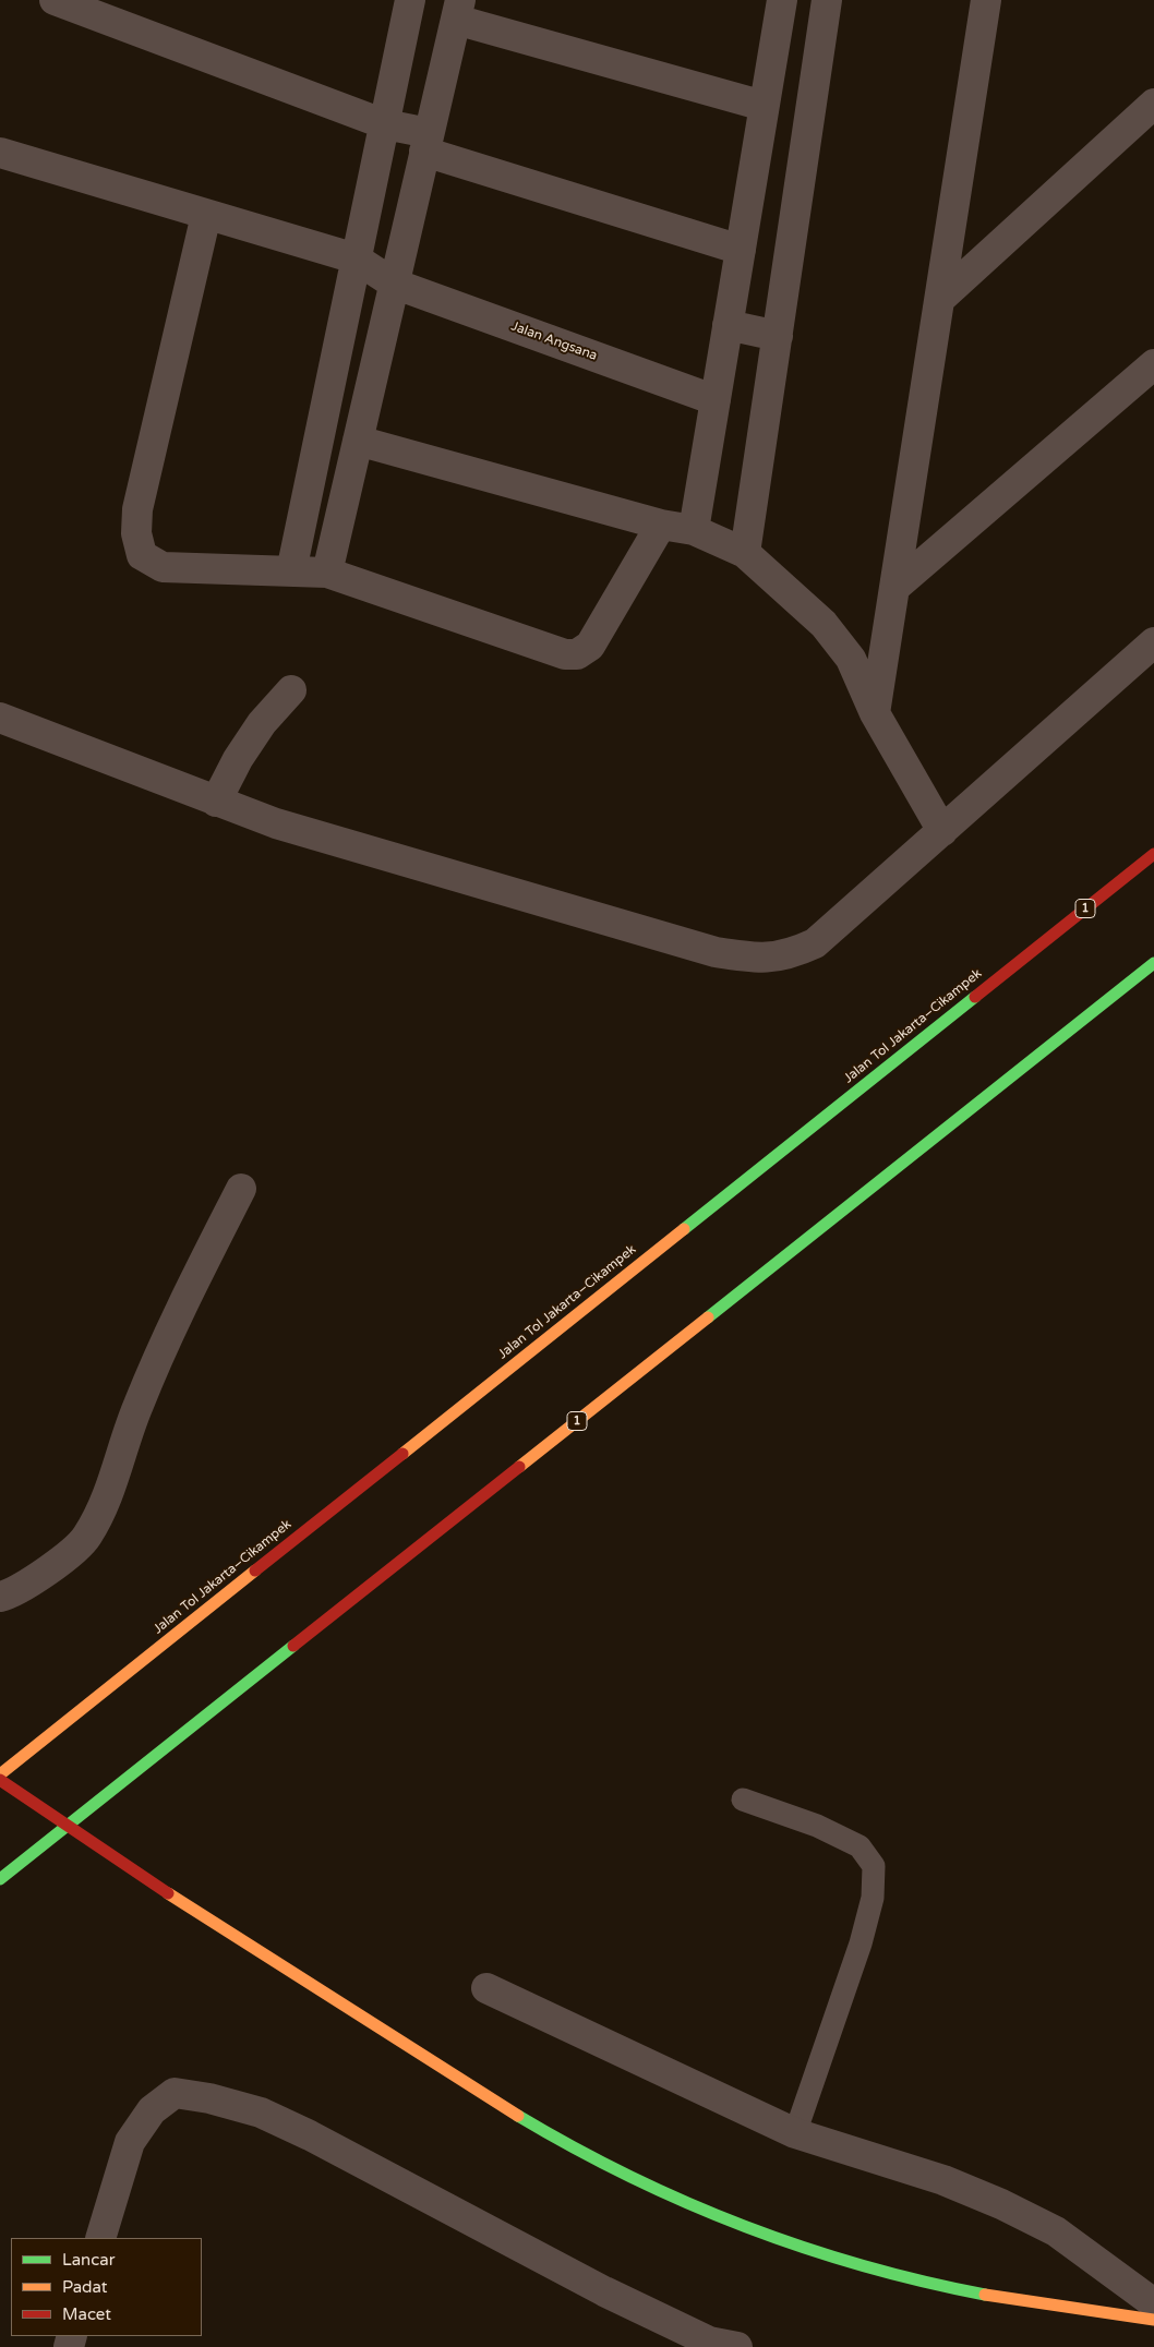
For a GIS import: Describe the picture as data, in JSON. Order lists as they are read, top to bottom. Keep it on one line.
{"streets":{"main road":["1","Jalan Tol Jakarta–Cikampek"],"street":["Jalan Angsana"]},"legend":["Lancar","Padat","Macet"]}
